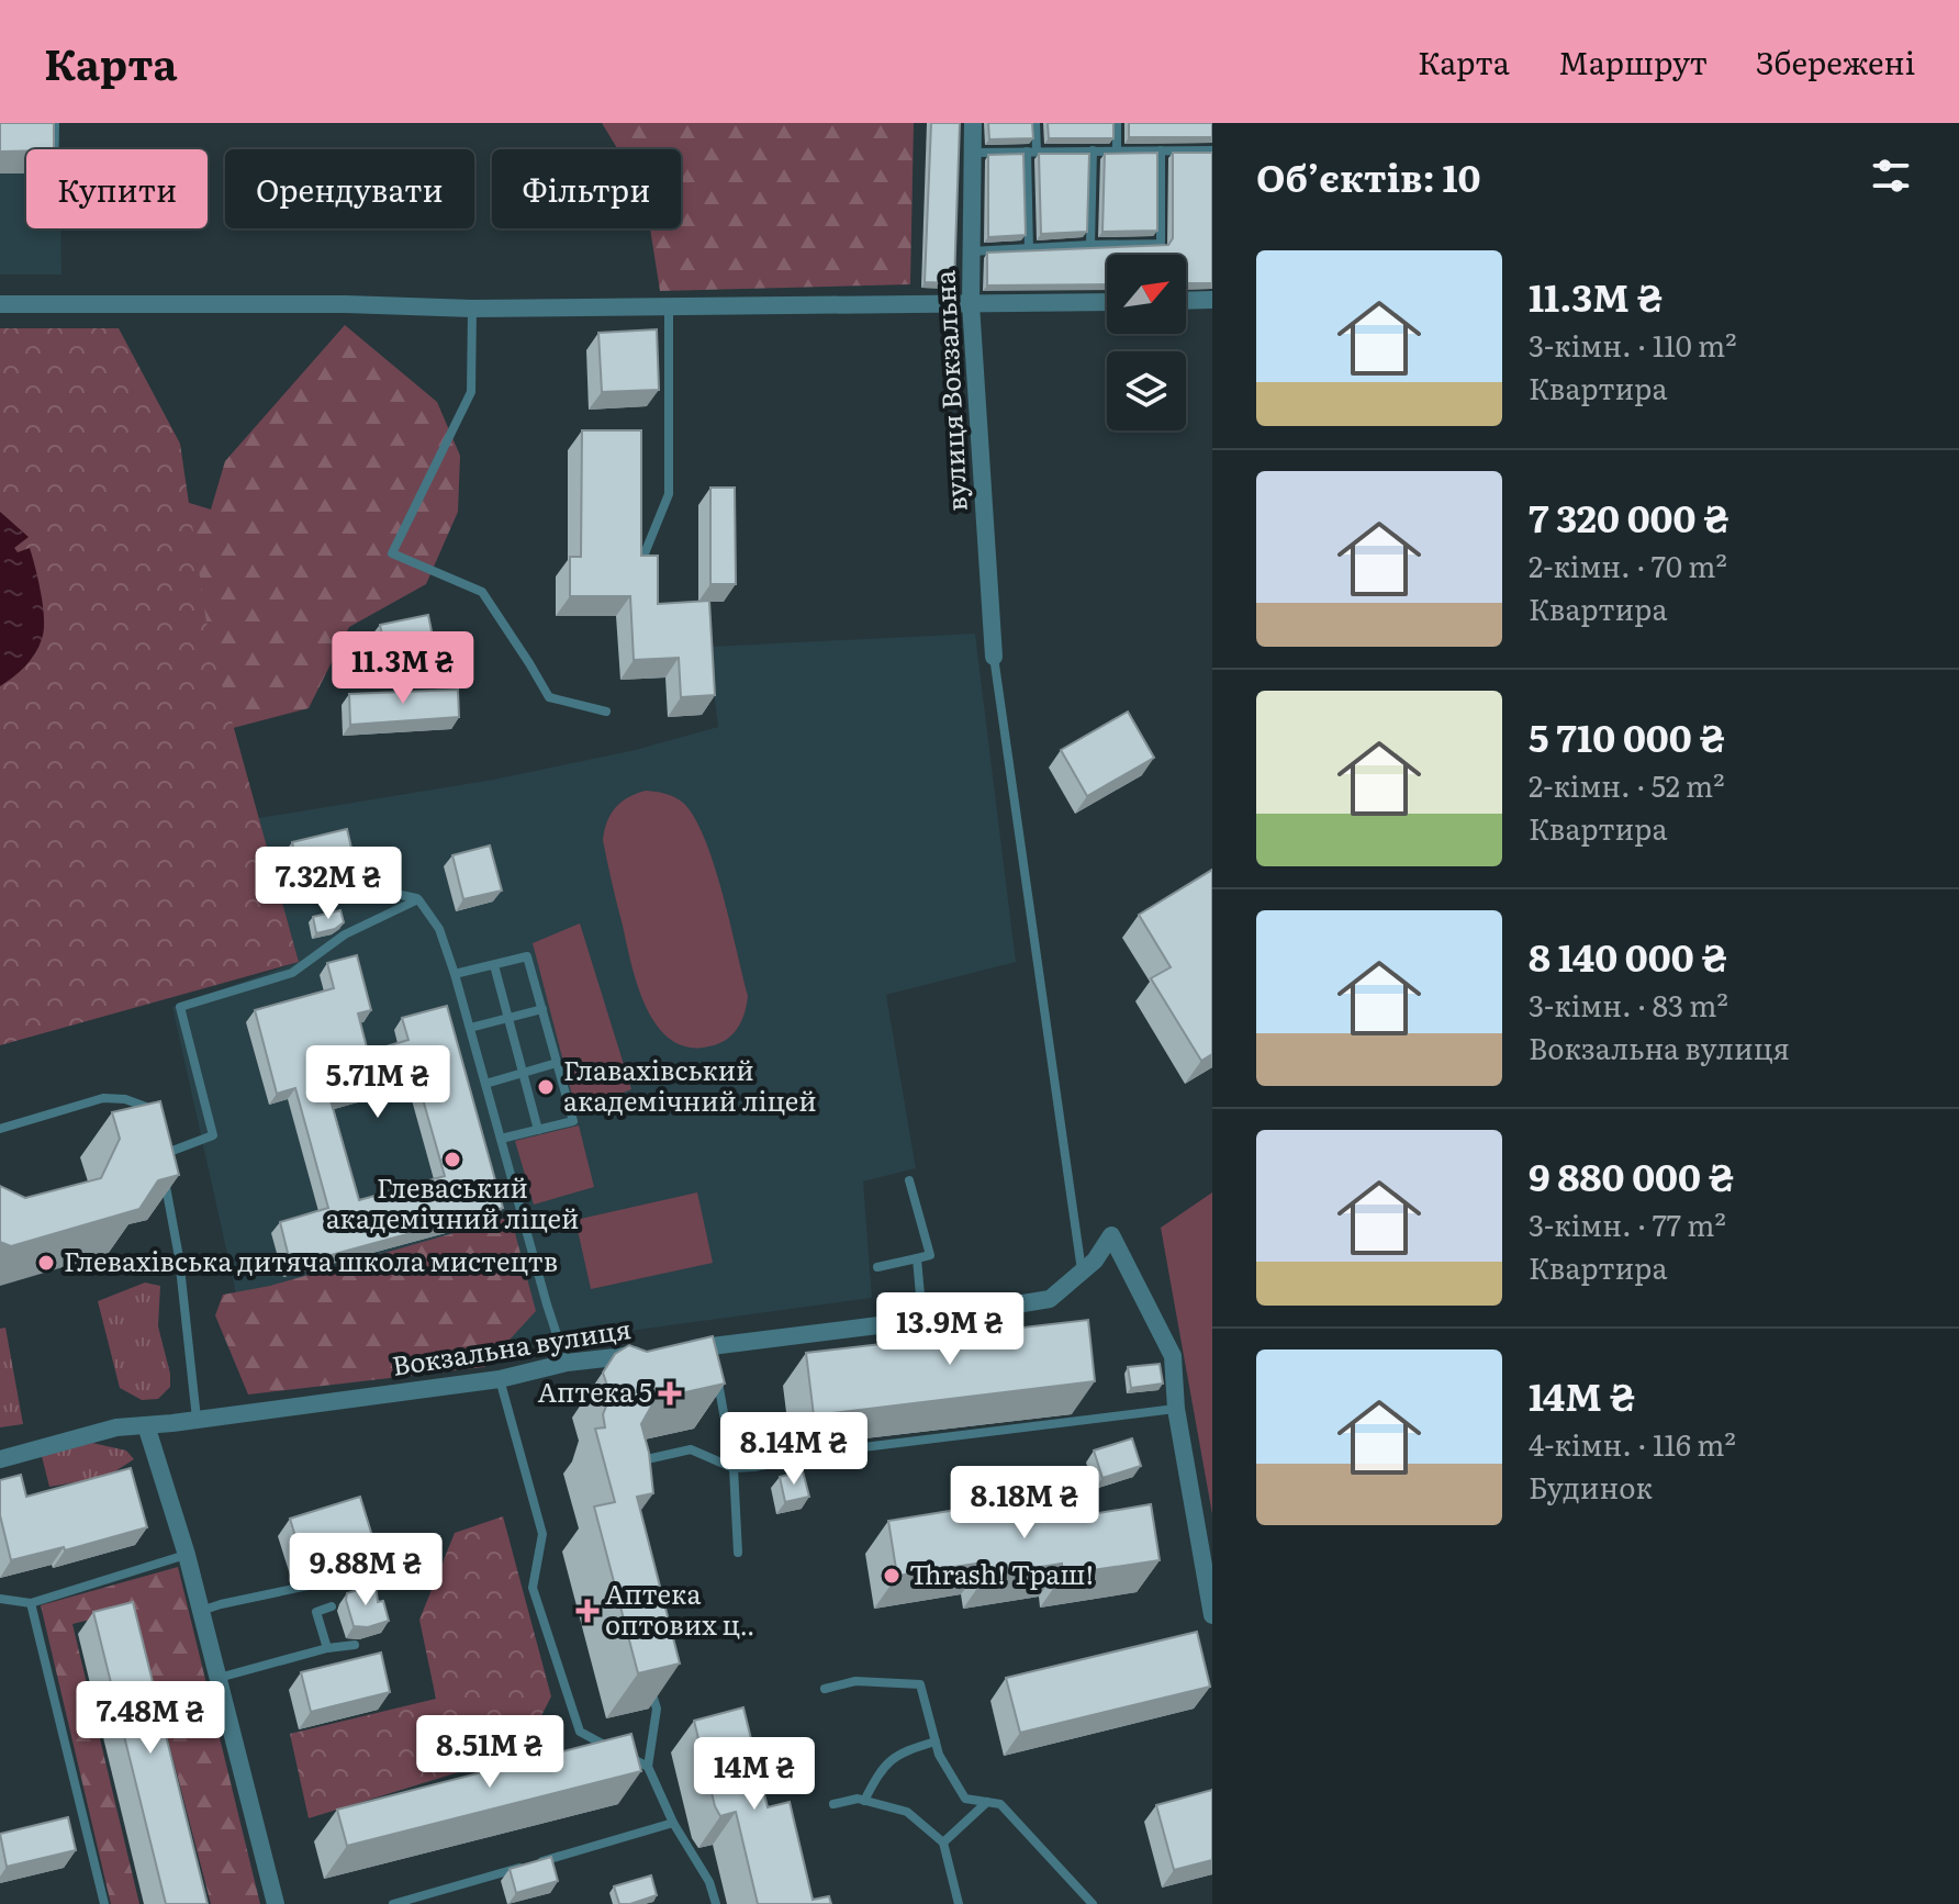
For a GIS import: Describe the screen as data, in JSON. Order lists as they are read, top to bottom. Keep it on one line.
{"streets":{"street":["вулиця Вокзальна","Вокзальна вулиця"]},"places":{"other":["Главахівський академічний ліцей","Глеваський академічний ліцей","Глевахівська дитяча школа мистецтв","Thrash! Траш!"],"health":["Аптека 5","Аптека оптових ц‥"]},"north":"top right","page":{"header":"Карта","nav":["Карта","Маршрут","Збережені"],"heading":"Об’єктів: 10","chip":["Купити","Орендувати","Фільтри"],"list":[{"name":"11.3M ₴","note":"3-кімн. · 110 m² · Квартира"},{"name":"7 320 000 ₴","note":"2-кімн. · 70 m² · Квартира"},{"name":"5 710 000 ₴","note":"2-кімн. · 52 m² · Квартира"},{"name":"8 140 000 ₴","note":"3-кімн. · 83 m² · Вокзальна вулиця"},{"name":"9 880 000 ₴","note":"3-кімн. · 77 m² · Квартира"},{"name":"14M ₴","note":"4-кімн. · 116 m² · Будинок"}],"price":["11.3M ₴","7.32M ₴","5.71M ₴","13.9M ₴","8.14M ₴","8.18M ₴","9.88M ₴","7.48M ₴","8.51M ₴","14M ₴"]}}
